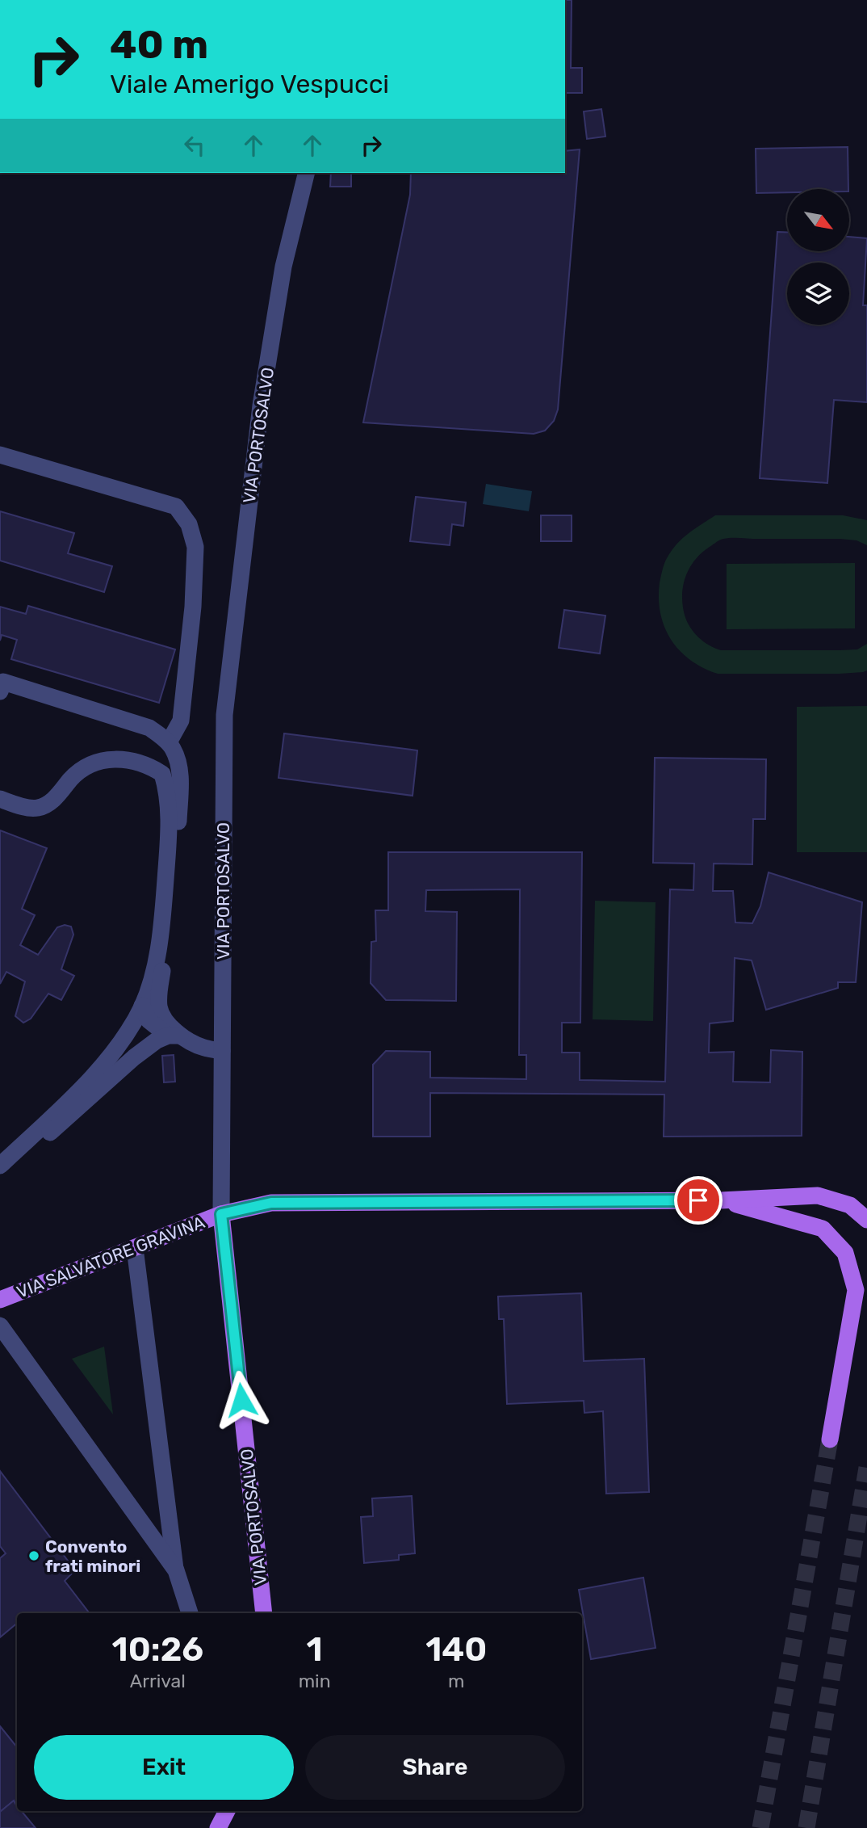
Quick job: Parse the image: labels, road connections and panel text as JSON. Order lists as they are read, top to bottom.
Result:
{
  "streets": {
    "main road": ["VIA PORTOSALVO", "VIA SALVATORE GRAVINA"]
  },
  "crossings": [
    ["VIA PORTOSALVO", "VIA SALVATORE GRAVINA"]
  ],
  "places": ["Convento frati minori"],
  "north": "bottom right",
  "page": {
    "turn": ["40 m", "Viale Amerigo Vespucci"],
    "eta": [
      "10:26",
      "Arrival",
      "1",
      "min",
      "140",
      "m"
    ],
    "buttons": ["Exit", "Share"]
  }
}
